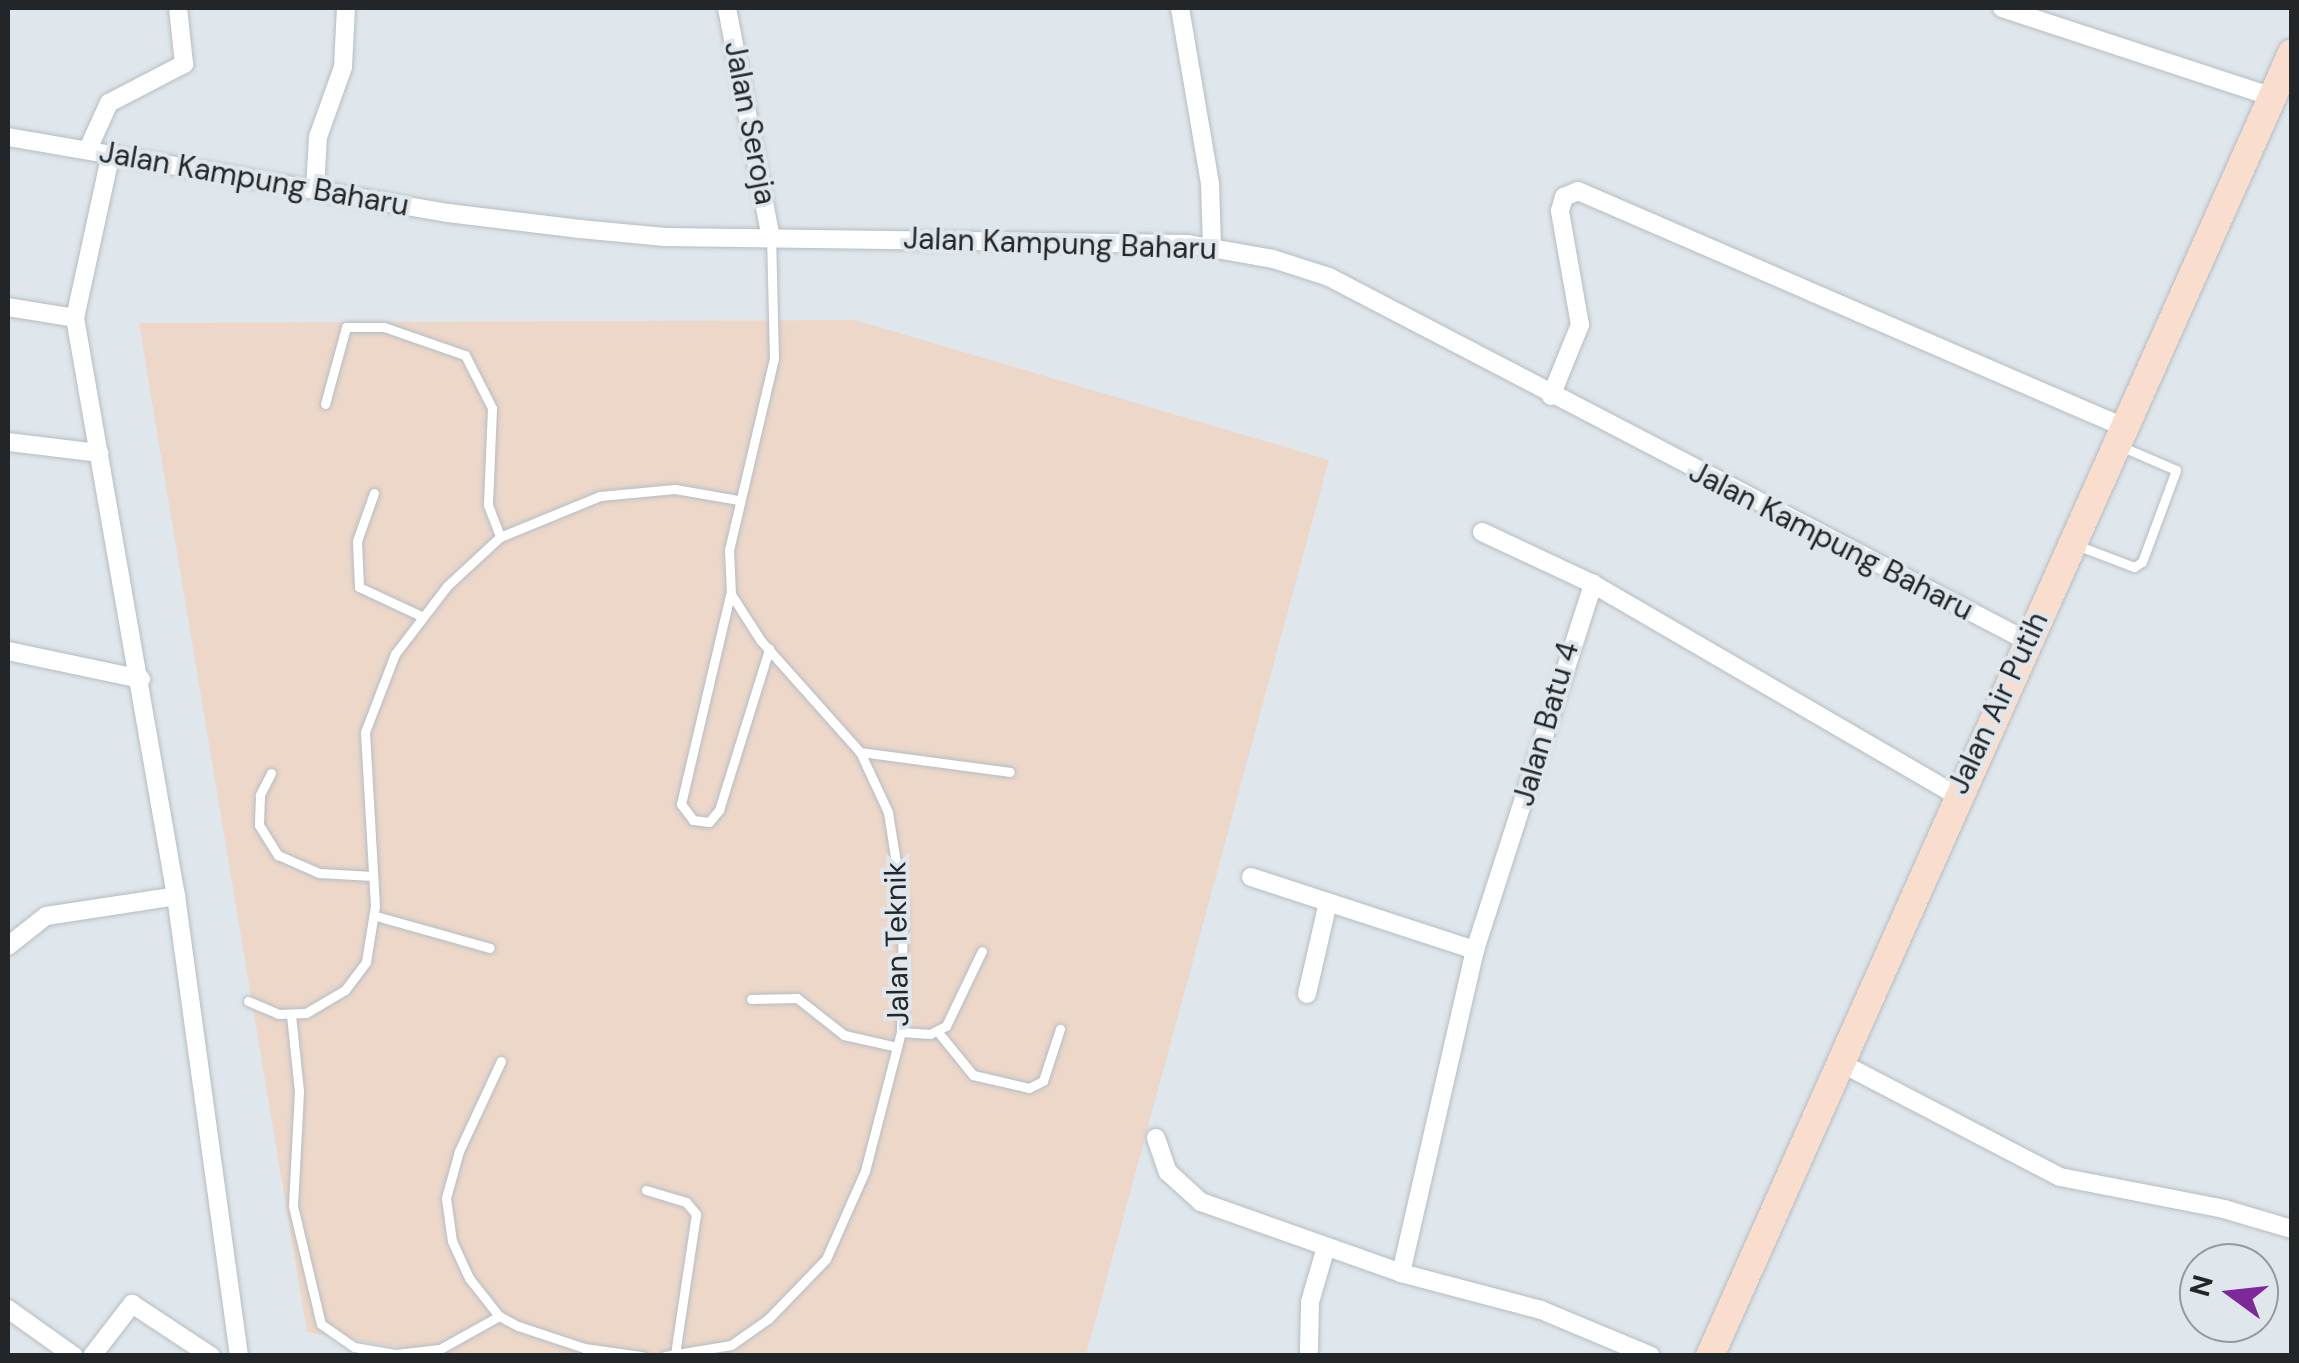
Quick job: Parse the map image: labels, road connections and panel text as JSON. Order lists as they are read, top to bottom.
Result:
{
  "streets": {
    "main road": ["Jalan Air Putih"],
    "street": ["Jalan Seroja", "Jalan Kampung Baharu", "Jalan Batu 4"],
    "lane": ["Jalan Teknik"]
  },
  "crossings": [
    ["Jalan Seroja", "Jalan Kampung Baharu"],
    ["Jalan Kampung Baharu", "Jalan Air Putih"]
  ],
  "north": "left"
}
